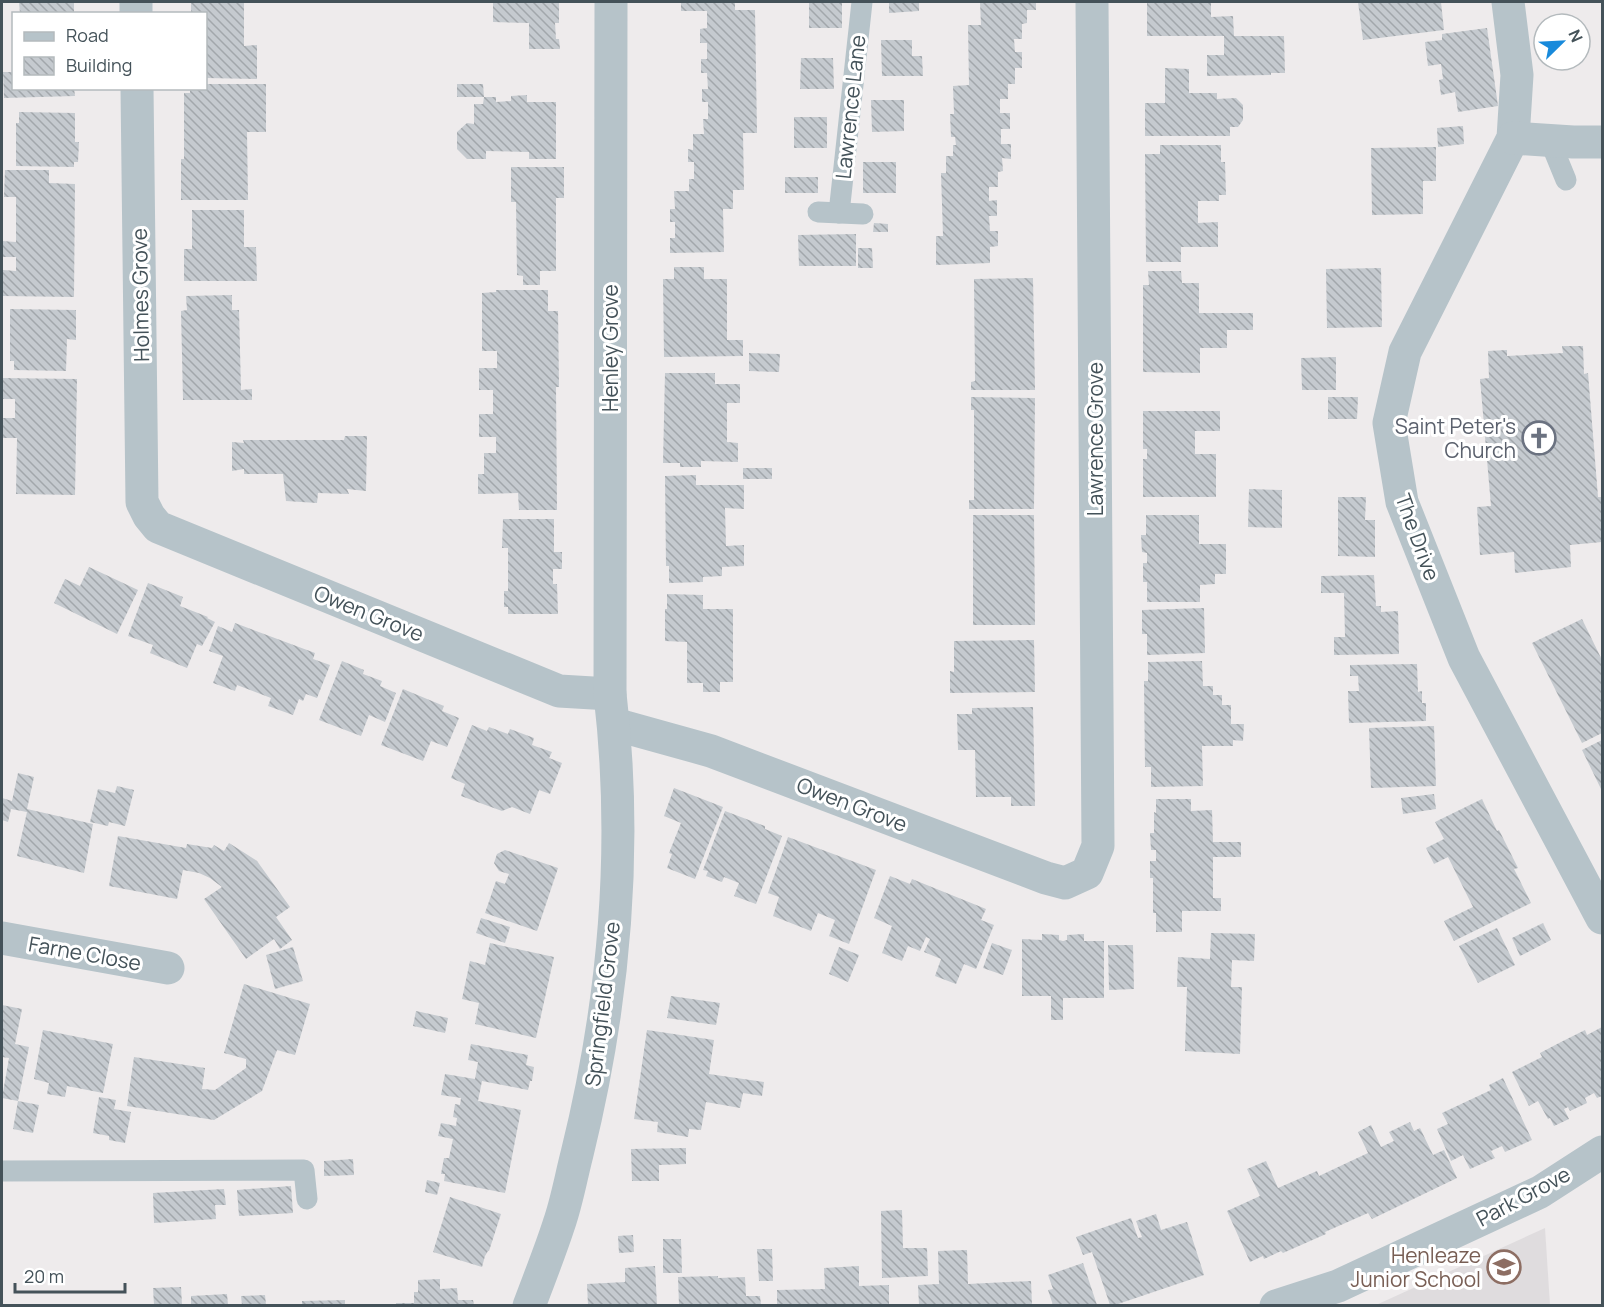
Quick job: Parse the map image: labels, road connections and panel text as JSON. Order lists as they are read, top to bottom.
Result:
{
  "streets": {
    "street": [
      "Holmes Grove",
      "Henley Grove",
      "Lawrence Grove",
      "The Drive",
      "Owen Grove",
      "Farne Close",
      "Springfield Grove",
      "Park Grove"
    ],
    "lane": ["Lawrence Lane"]
  },
  "crossings": [
    ["Holmes Grove", "Owen Grove"],
    ["Henley Grove", "Owen Grove"],
    ["Henley Grove", "Springfield Grove"],
    ["Lawrence Grove", "Owen Grove"],
    ["Owen Grove", "Springfield Grove"]
  ],
  "places": {
    "church": ["Saint Peter's Church"],
    "school or university": ["Henleaze Junior School"]
  },
  "legend": ["Road", "Building"],
  "scale_bar": "20 m",
  "north": "top right"
}
